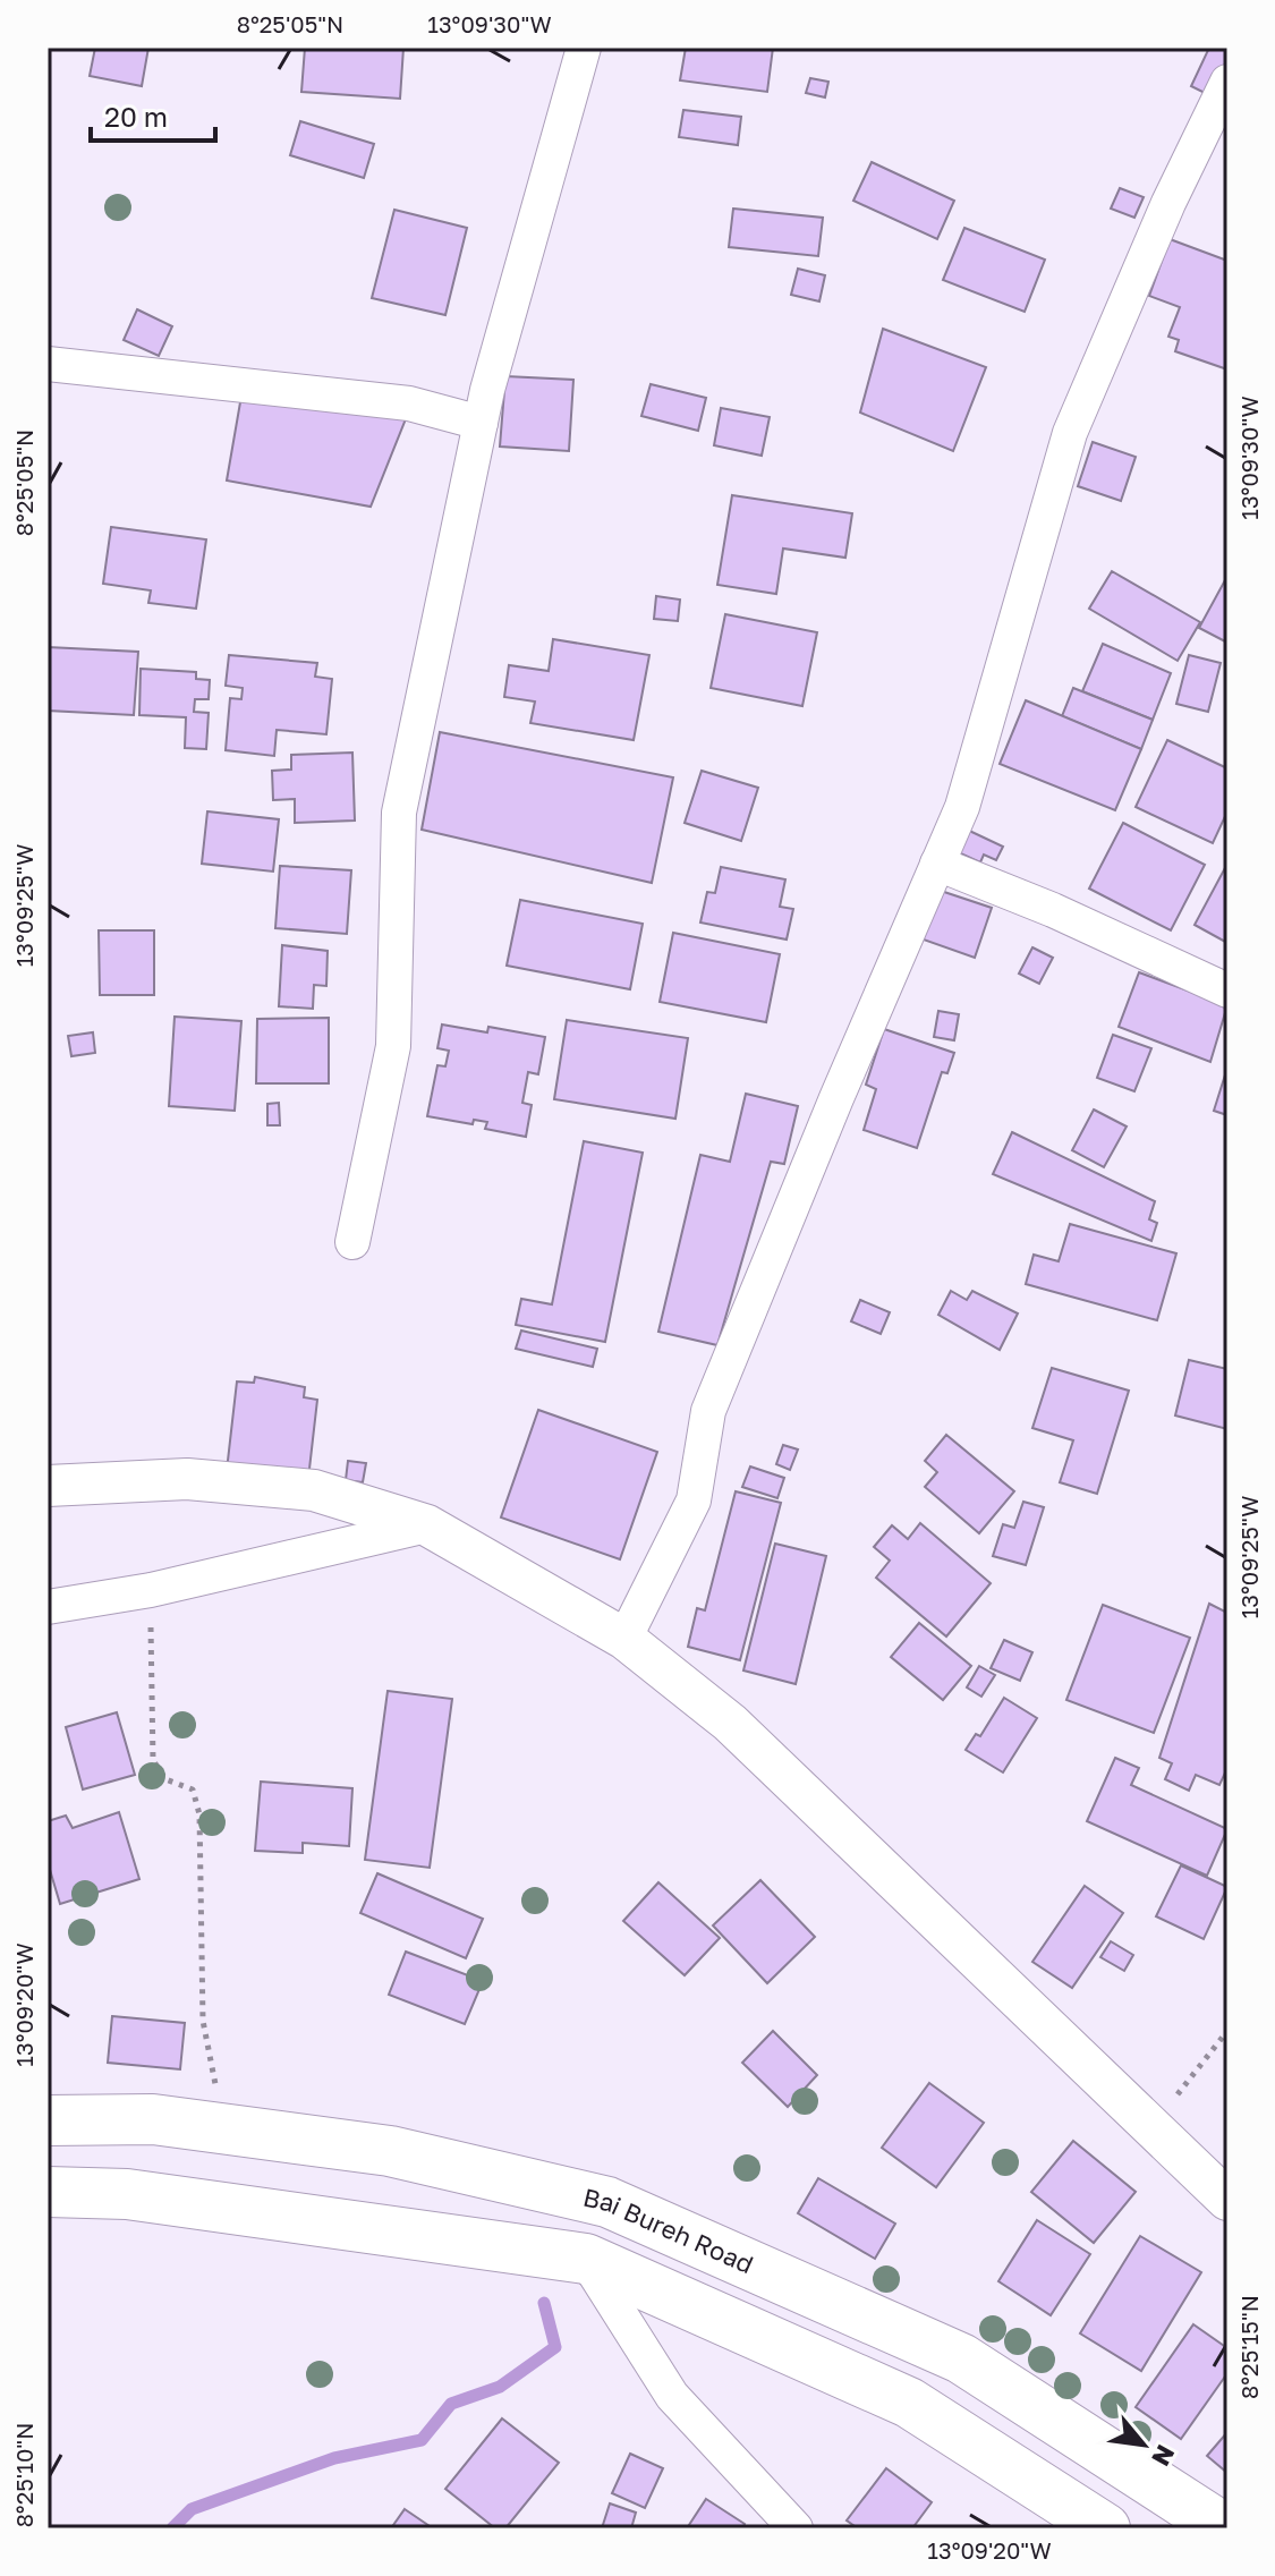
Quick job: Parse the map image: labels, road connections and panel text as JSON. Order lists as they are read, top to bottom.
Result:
{
  "streets": {
    "highway": ["Bai Bureh Road"]
  },
  "scale_bar": "20 m",
  "north": "bottom right",
  "coordinates": [
    "8°25'05\"N",
    "13°09'30\"W",
    "13°09'25\"W",
    "13°09'20\"W",
    "8°25'15\"N",
    "8°25'10\"N"
  ]
}
